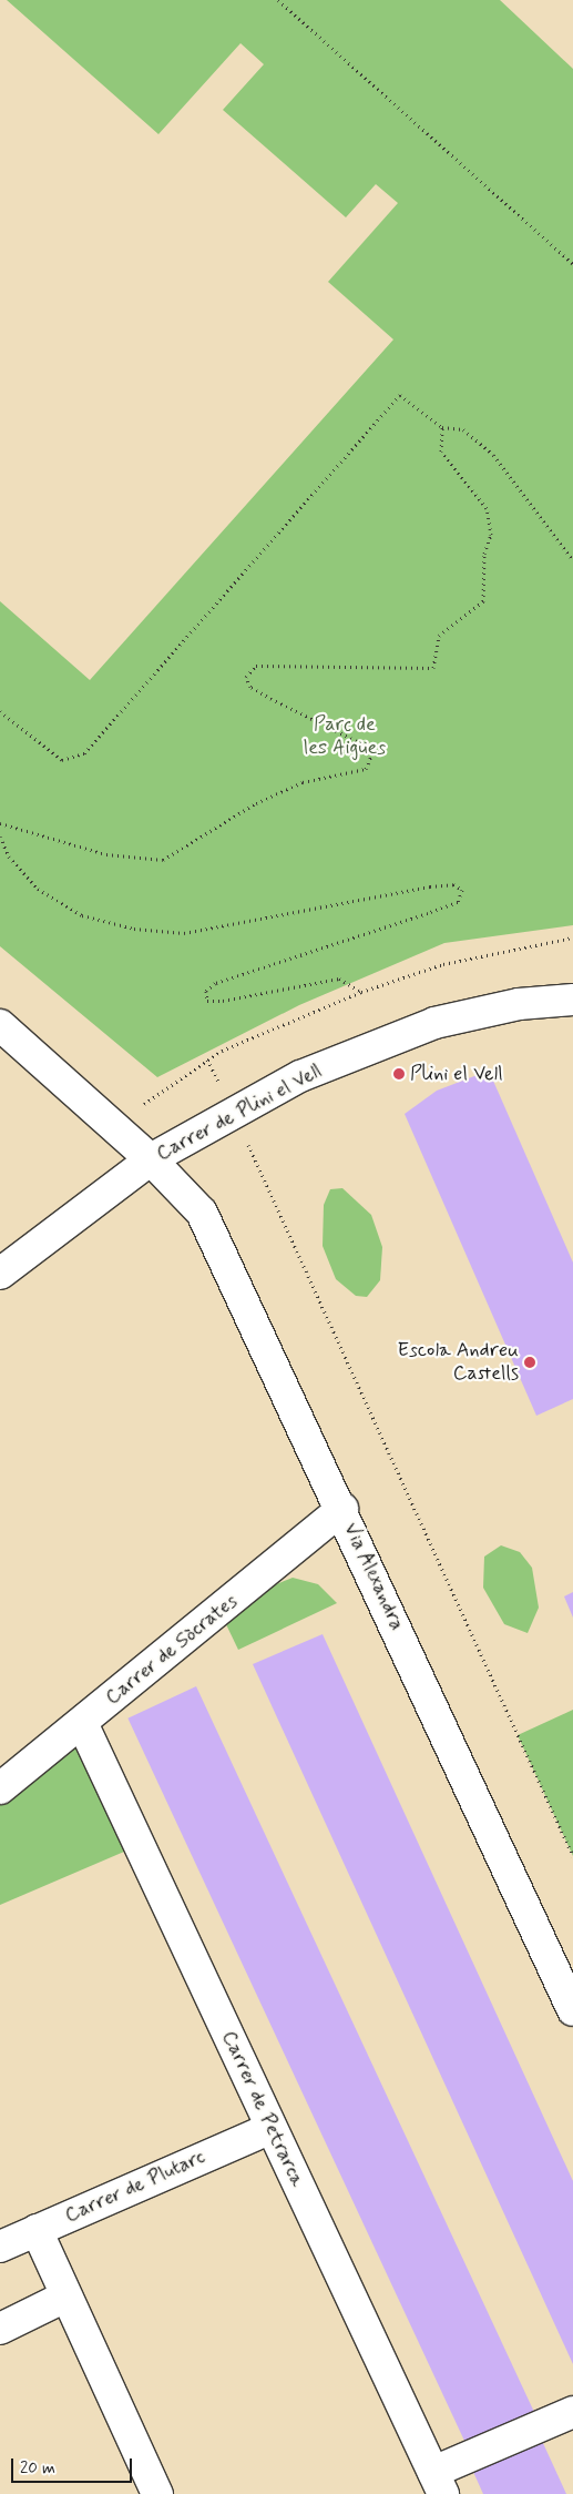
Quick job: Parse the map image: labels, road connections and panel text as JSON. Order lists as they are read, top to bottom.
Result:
{
  "streets": {
    "street": [
      "Carrer de Plini el Vell",
      "Via Alexandra",
      "Carrer de Sòcrates",
      "Carrer de Petrarca",
      "Carrer de Plutarc"
    ]
  },
  "crossings": [
    ["Carrer de Plini el Vell", "Via Alexandra"],
    ["Via Alexandra", "Carrer de Sòcrates"],
    ["Carrer de Sòcrates", "Carrer de Petrarca"],
    ["Carrer de Petrarca", "Carrer de Plutarc"]
  ],
  "parks": ["Parc de les Aigües"],
  "places": ["Plini el Vell", "Escola Andreu Castells"],
  "scale_bar": "20 m"
}
